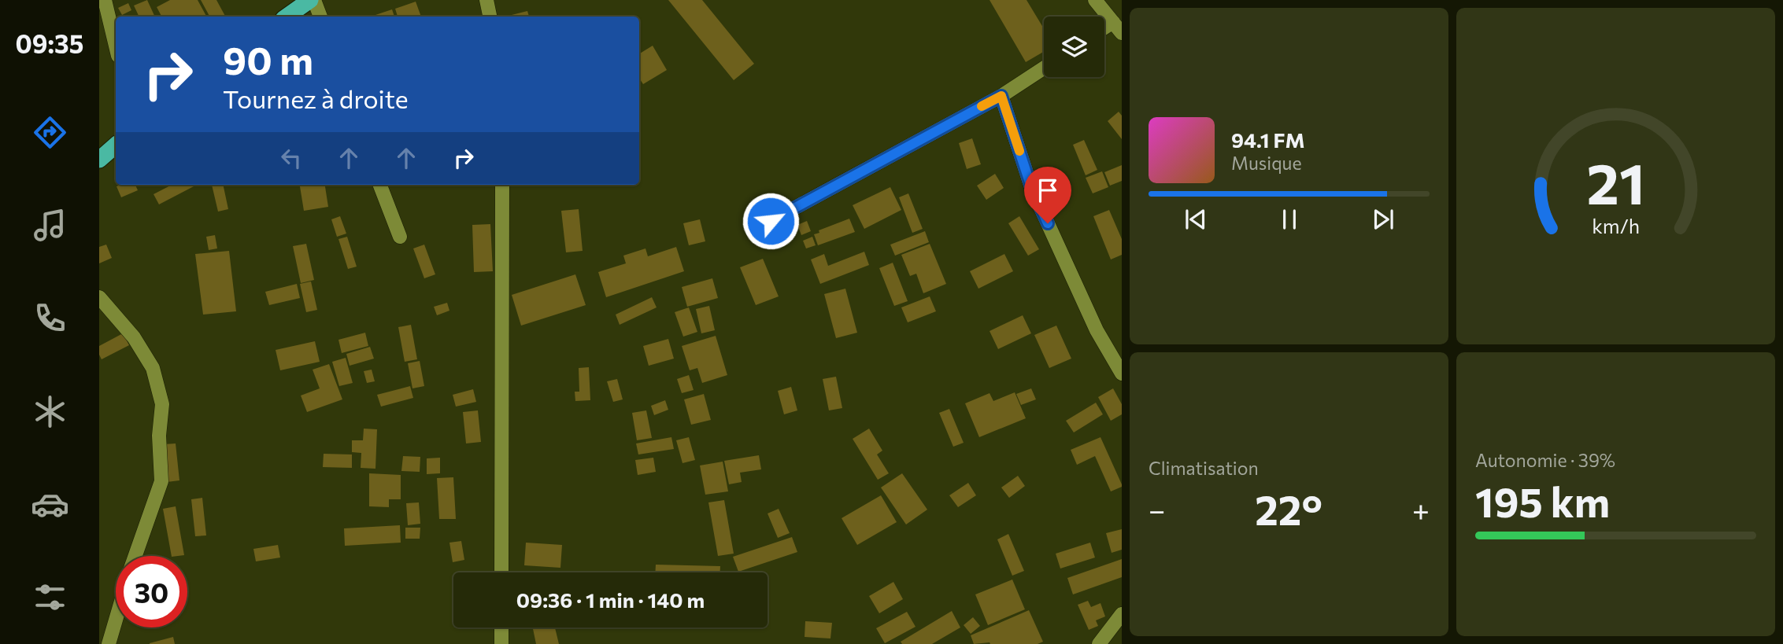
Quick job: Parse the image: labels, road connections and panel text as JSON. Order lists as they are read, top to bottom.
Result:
{
  "page": {
    "tabs": "09:35",
    "turn": ["90 m", "Tournez à droite"],
    "song": ["94.1 FM", "Musique"],
    "tile": [
      "Climatisation",
      ["Autonomie · 39%", "195 km"]
    ],
    "heat": ["−", "22°", "+"],
    "limit": "30",
    "trip": "09:36 · 1 min · 140 m",
    "gauge": ["21", "km/h"]
  }
}
